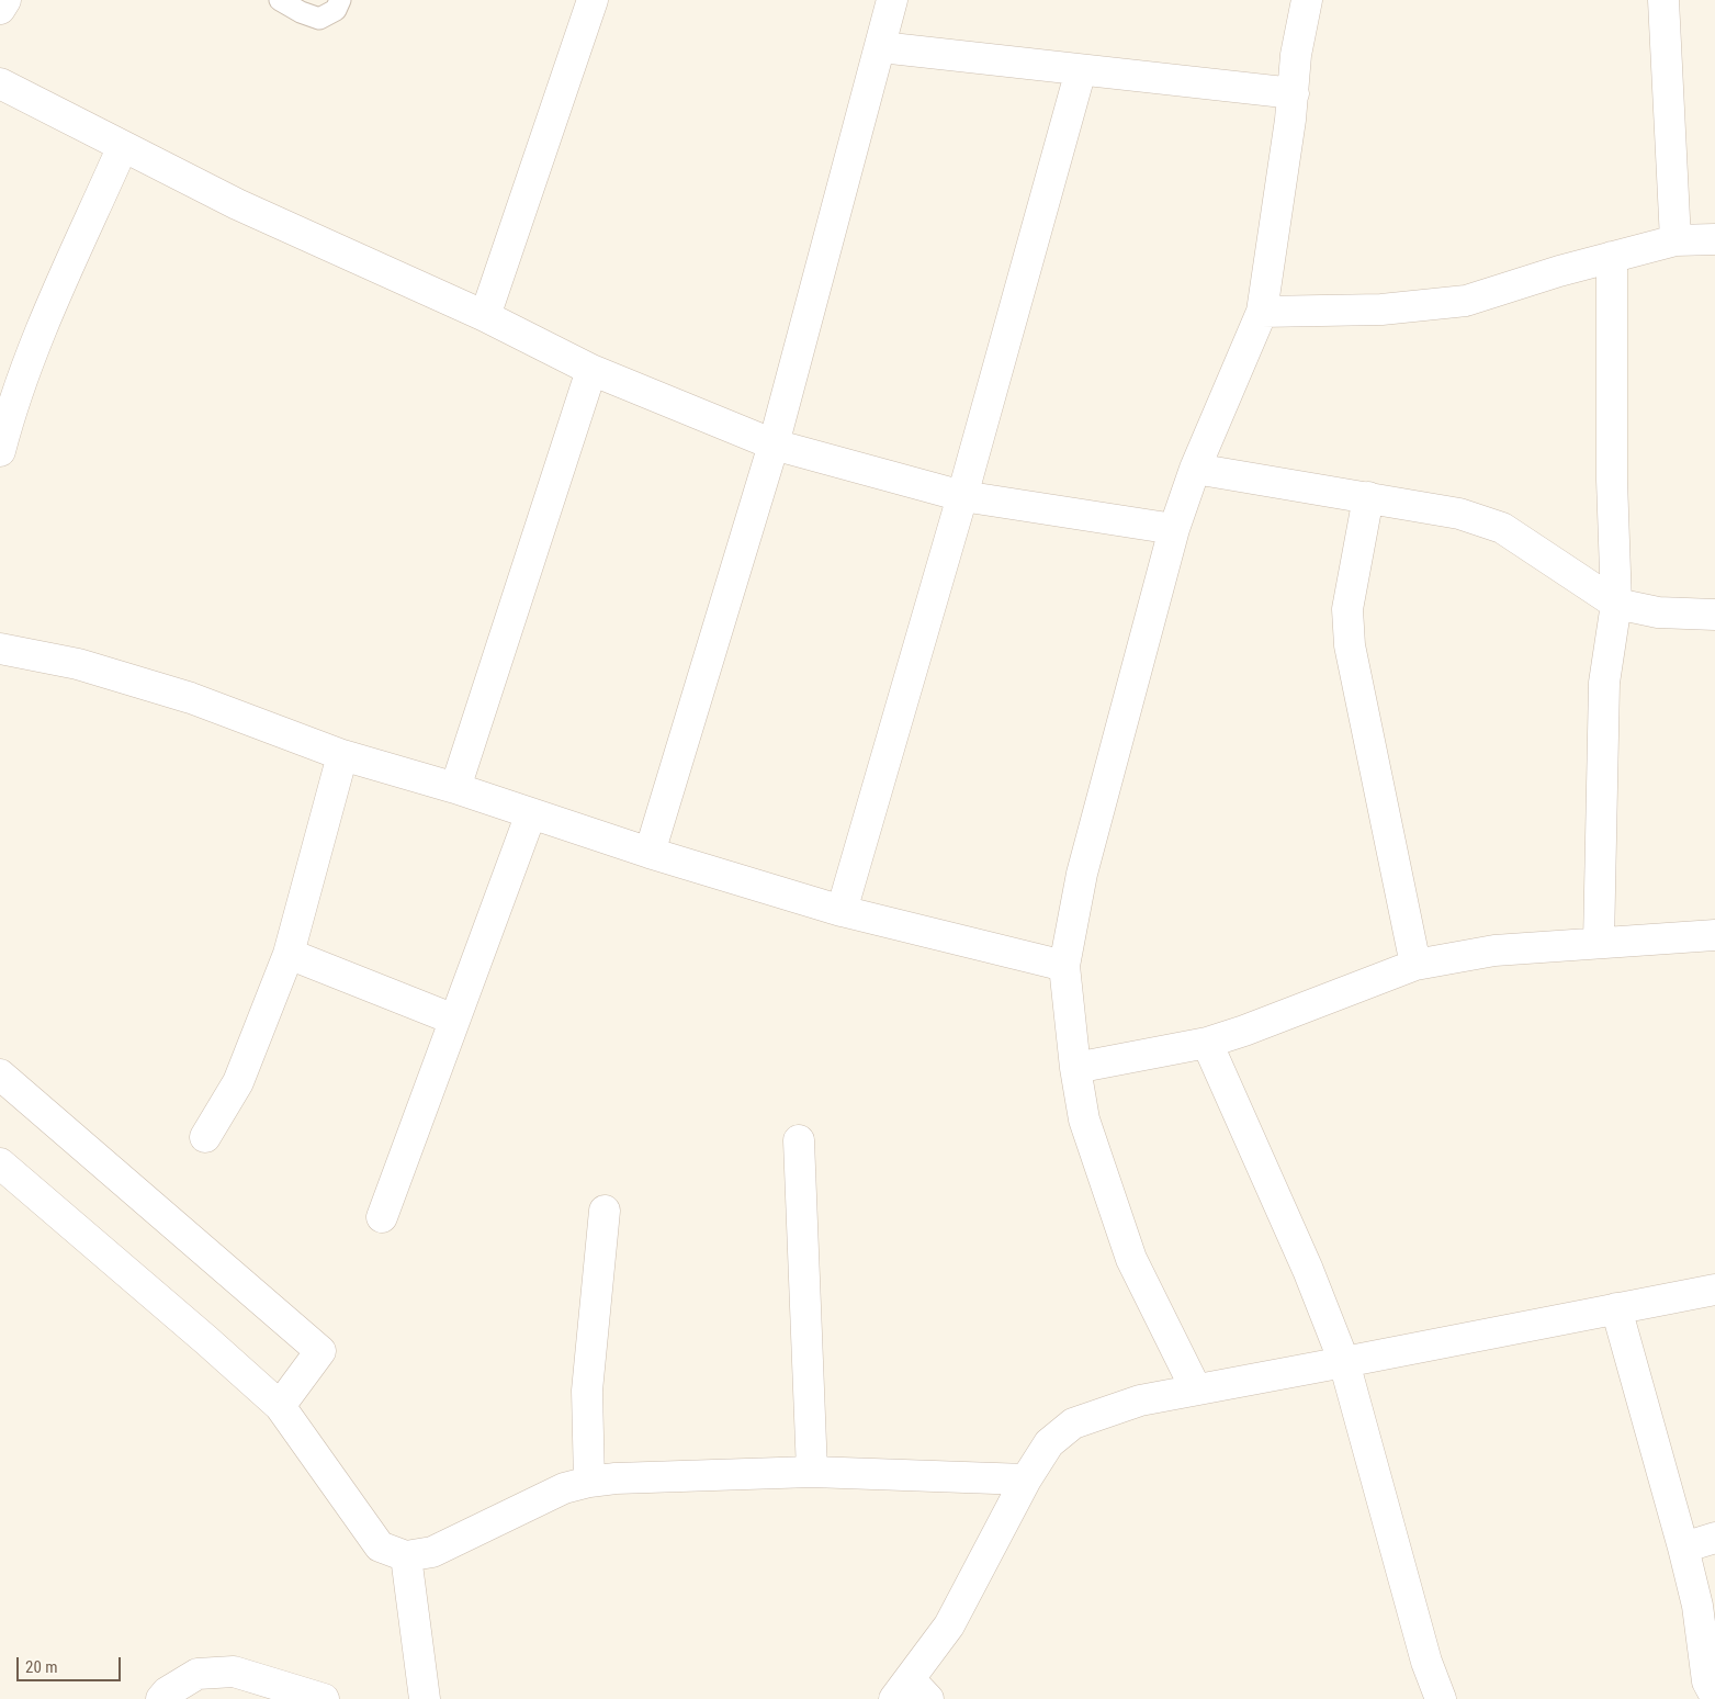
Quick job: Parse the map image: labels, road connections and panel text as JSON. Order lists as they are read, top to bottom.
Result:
{
  "scale_bar": "20 m"
}
